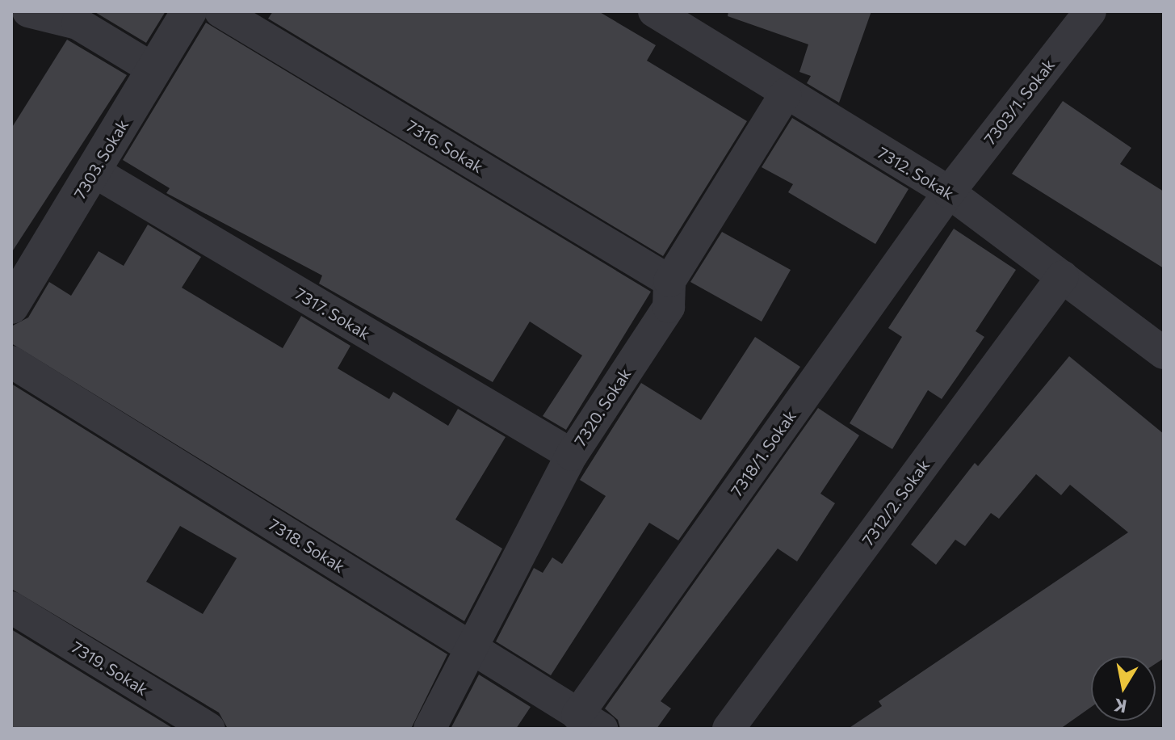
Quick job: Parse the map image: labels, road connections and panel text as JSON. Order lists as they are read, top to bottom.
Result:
{
  "streets": {
    "street": [
      "7303/1. Sokak",
      "7316. Sokak",
      "7303. Sokak",
      "7312. Sokak",
      "7317. Sokak",
      "7320. Sokak",
      "7318/1. Sokak",
      "7312/2. Sokak",
      "7318. Sokak",
      "7319. Sokak"
    ]
  },
  "crossings": [
    ["7303/1. Sokak", "7312. Sokak"],
    ["7303/1. Sokak", "7318/1. Sokak"],
    ["7316. Sokak", "7320. Sokak"],
    ["7303. Sokak", "7317. Sokak"],
    ["7312. Sokak", "7320. Sokak"],
    ["7312. Sokak", "7318/1. Sokak"],
    ["7312. Sokak", "7312/2. Sokak"],
    ["7317. Sokak", "7320. Sokak"],
    ["7320. Sokak", "7318. Sokak"],
    ["7318/1. Sokak", "7318. Sokak"]
  ],
  "north": "bottom"
}
